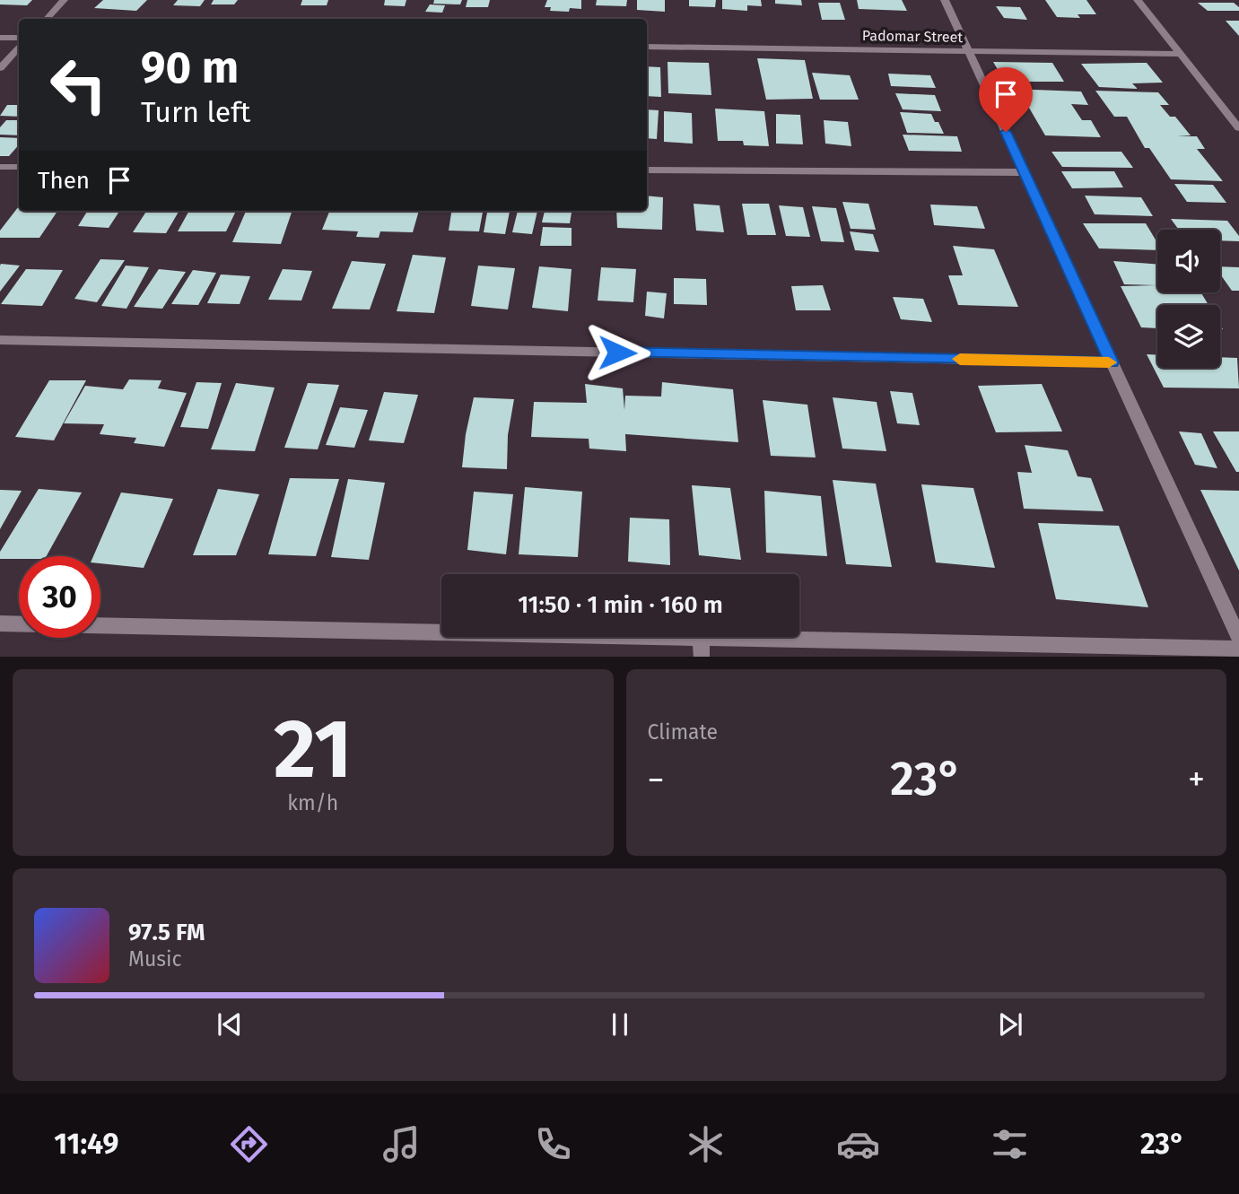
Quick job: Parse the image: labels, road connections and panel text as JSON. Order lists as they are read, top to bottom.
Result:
{
  "streets": {
    "street": ["Padomar Street"]
  },
  "page": {
    "turn": ["90 m", "Turn left"],
    "then": "Then",
    "limit": "30",
    "trip": "11:50 · 1 min · 160 m",
    "tile": [
      ["21", "km/h"],
      "Climate"
    ],
    "heat": ["−", "23°", "+"],
    "song": ["97.5 FM", "Music"],
    "tabs": ["11:49", "23°"]
  }
}
